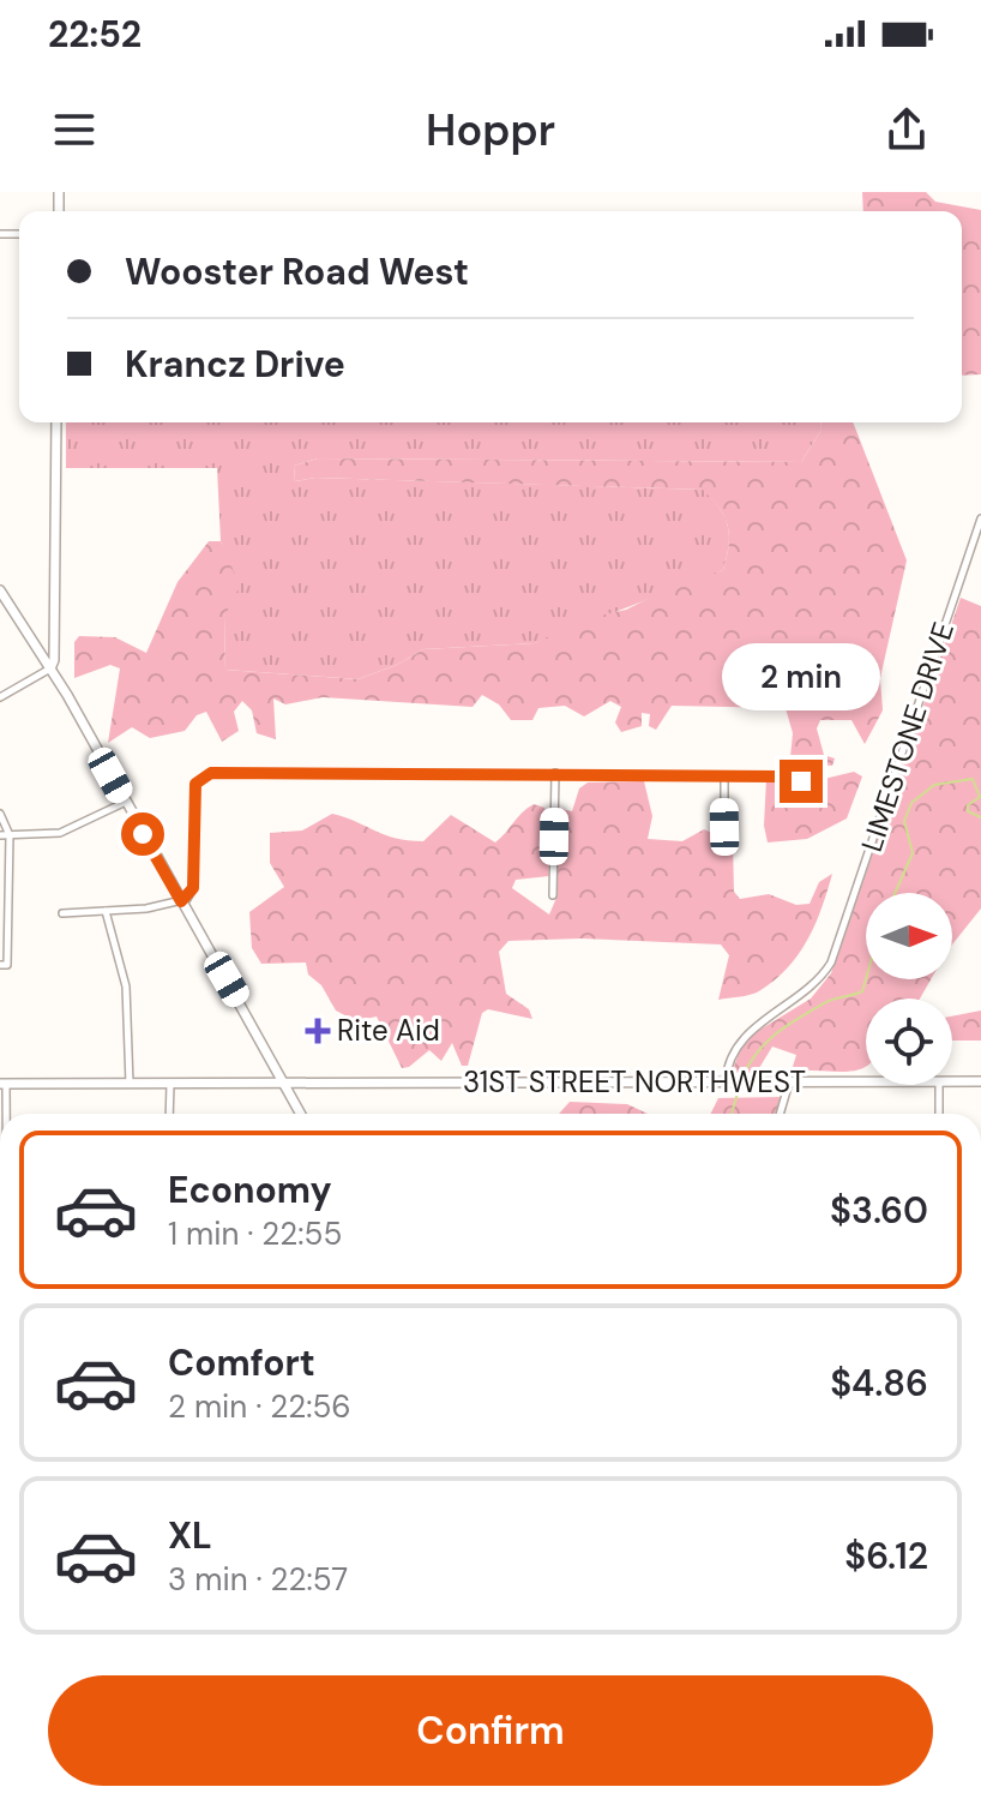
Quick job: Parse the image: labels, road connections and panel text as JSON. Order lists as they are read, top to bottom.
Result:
{
  "streets": {
    "main road": ["31ST STREET NORTHWEST"],
    "street": ["LIMESTONE DRIVE"]
  },
  "crossings": [
    ["LIMESTONE DRIVE", "31ST STREET NORTHWEST"]
  ],
  "places": {
    "health": ["Rite Aid"]
  },
  "north": "right",
  "page": {
    "status": "22:52",
    "header": "Hoppr",
    "banner": ["Wooster Road West", "Krancz Drive"],
    "bubble": "2 min",
    "list": [
      {
        "name": "Economy",
        "note": "1 min · 22:55",
        "value": "$3.60"
      },
      {
        "name": "Comfort",
        "note": "2 min · 22:56",
        "value": "$4.86"
      },
      {
        "name": "XL",
        "note": "3 min · 22:57",
        "value": "$6.12"
      }
    ],
    "buttons": "Confirm"
  }
}
